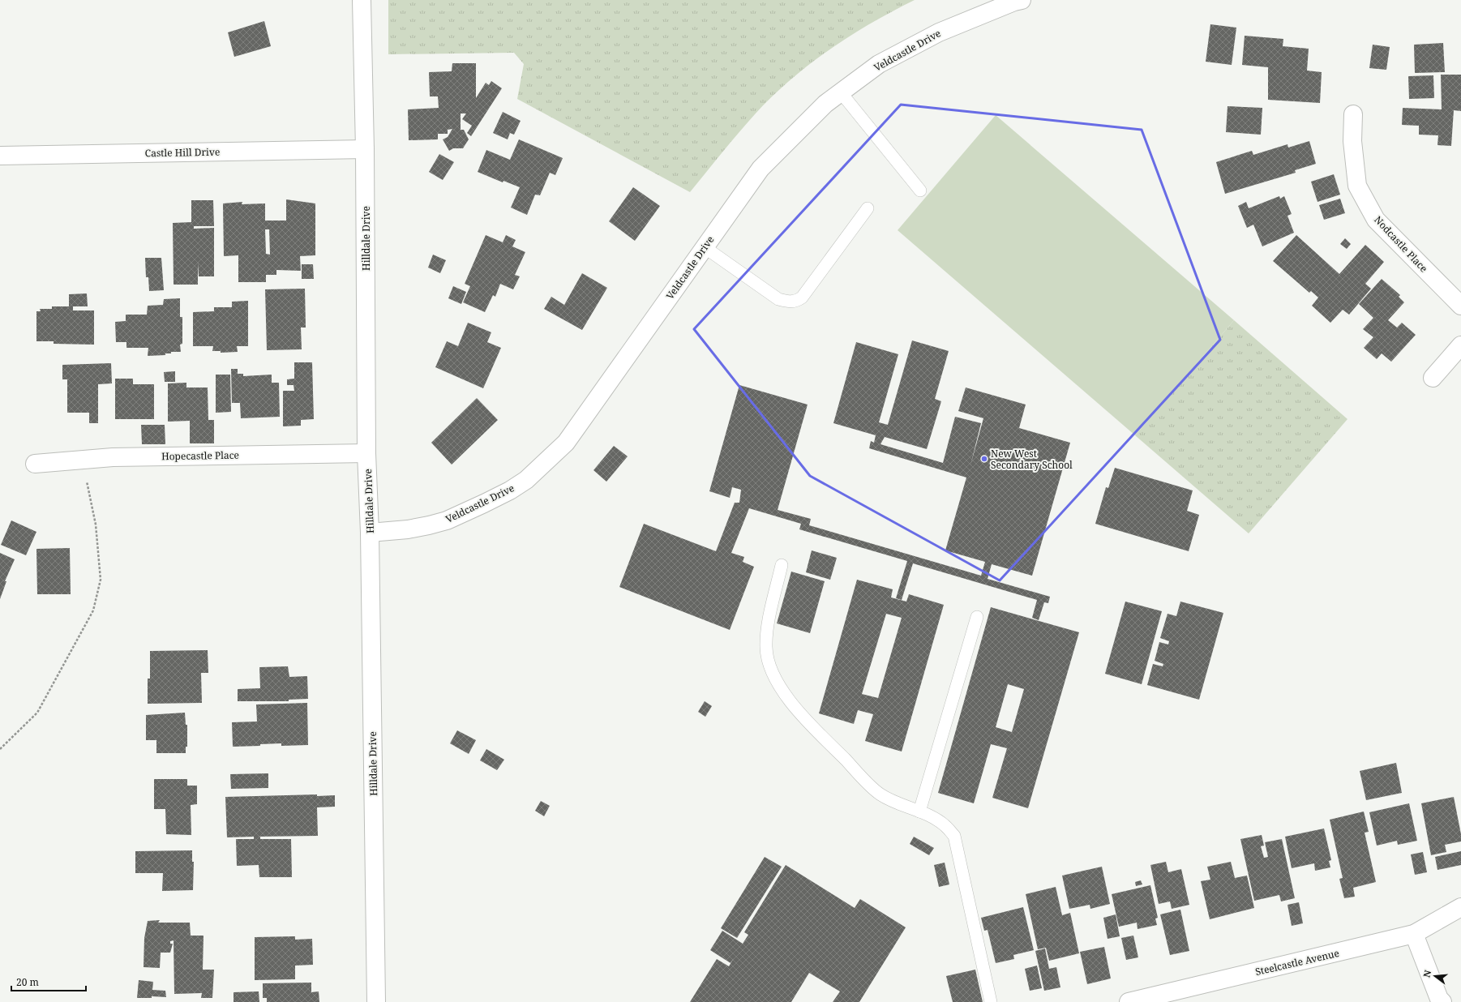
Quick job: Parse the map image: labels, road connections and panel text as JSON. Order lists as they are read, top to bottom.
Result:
{
  "streets": {
    "street": [
      "Veldcastle Drive",
      "Castle Hill Drive",
      "Hilldale Drive",
      "Nodcastle Place",
      "Hopecastle Place",
      "Steelcastle Avenue"
    ]
  },
  "crossings": [
    ["Veldcastle Drive", "Hilldale Drive"],
    ["Castle Hill Drive", "Hilldale Drive"],
    ["Hilldale Drive", "Hopecastle Place"]
  ],
  "places": ["New West Secondary School"],
  "scale_bar": "20 m",
  "north": "left"
}
